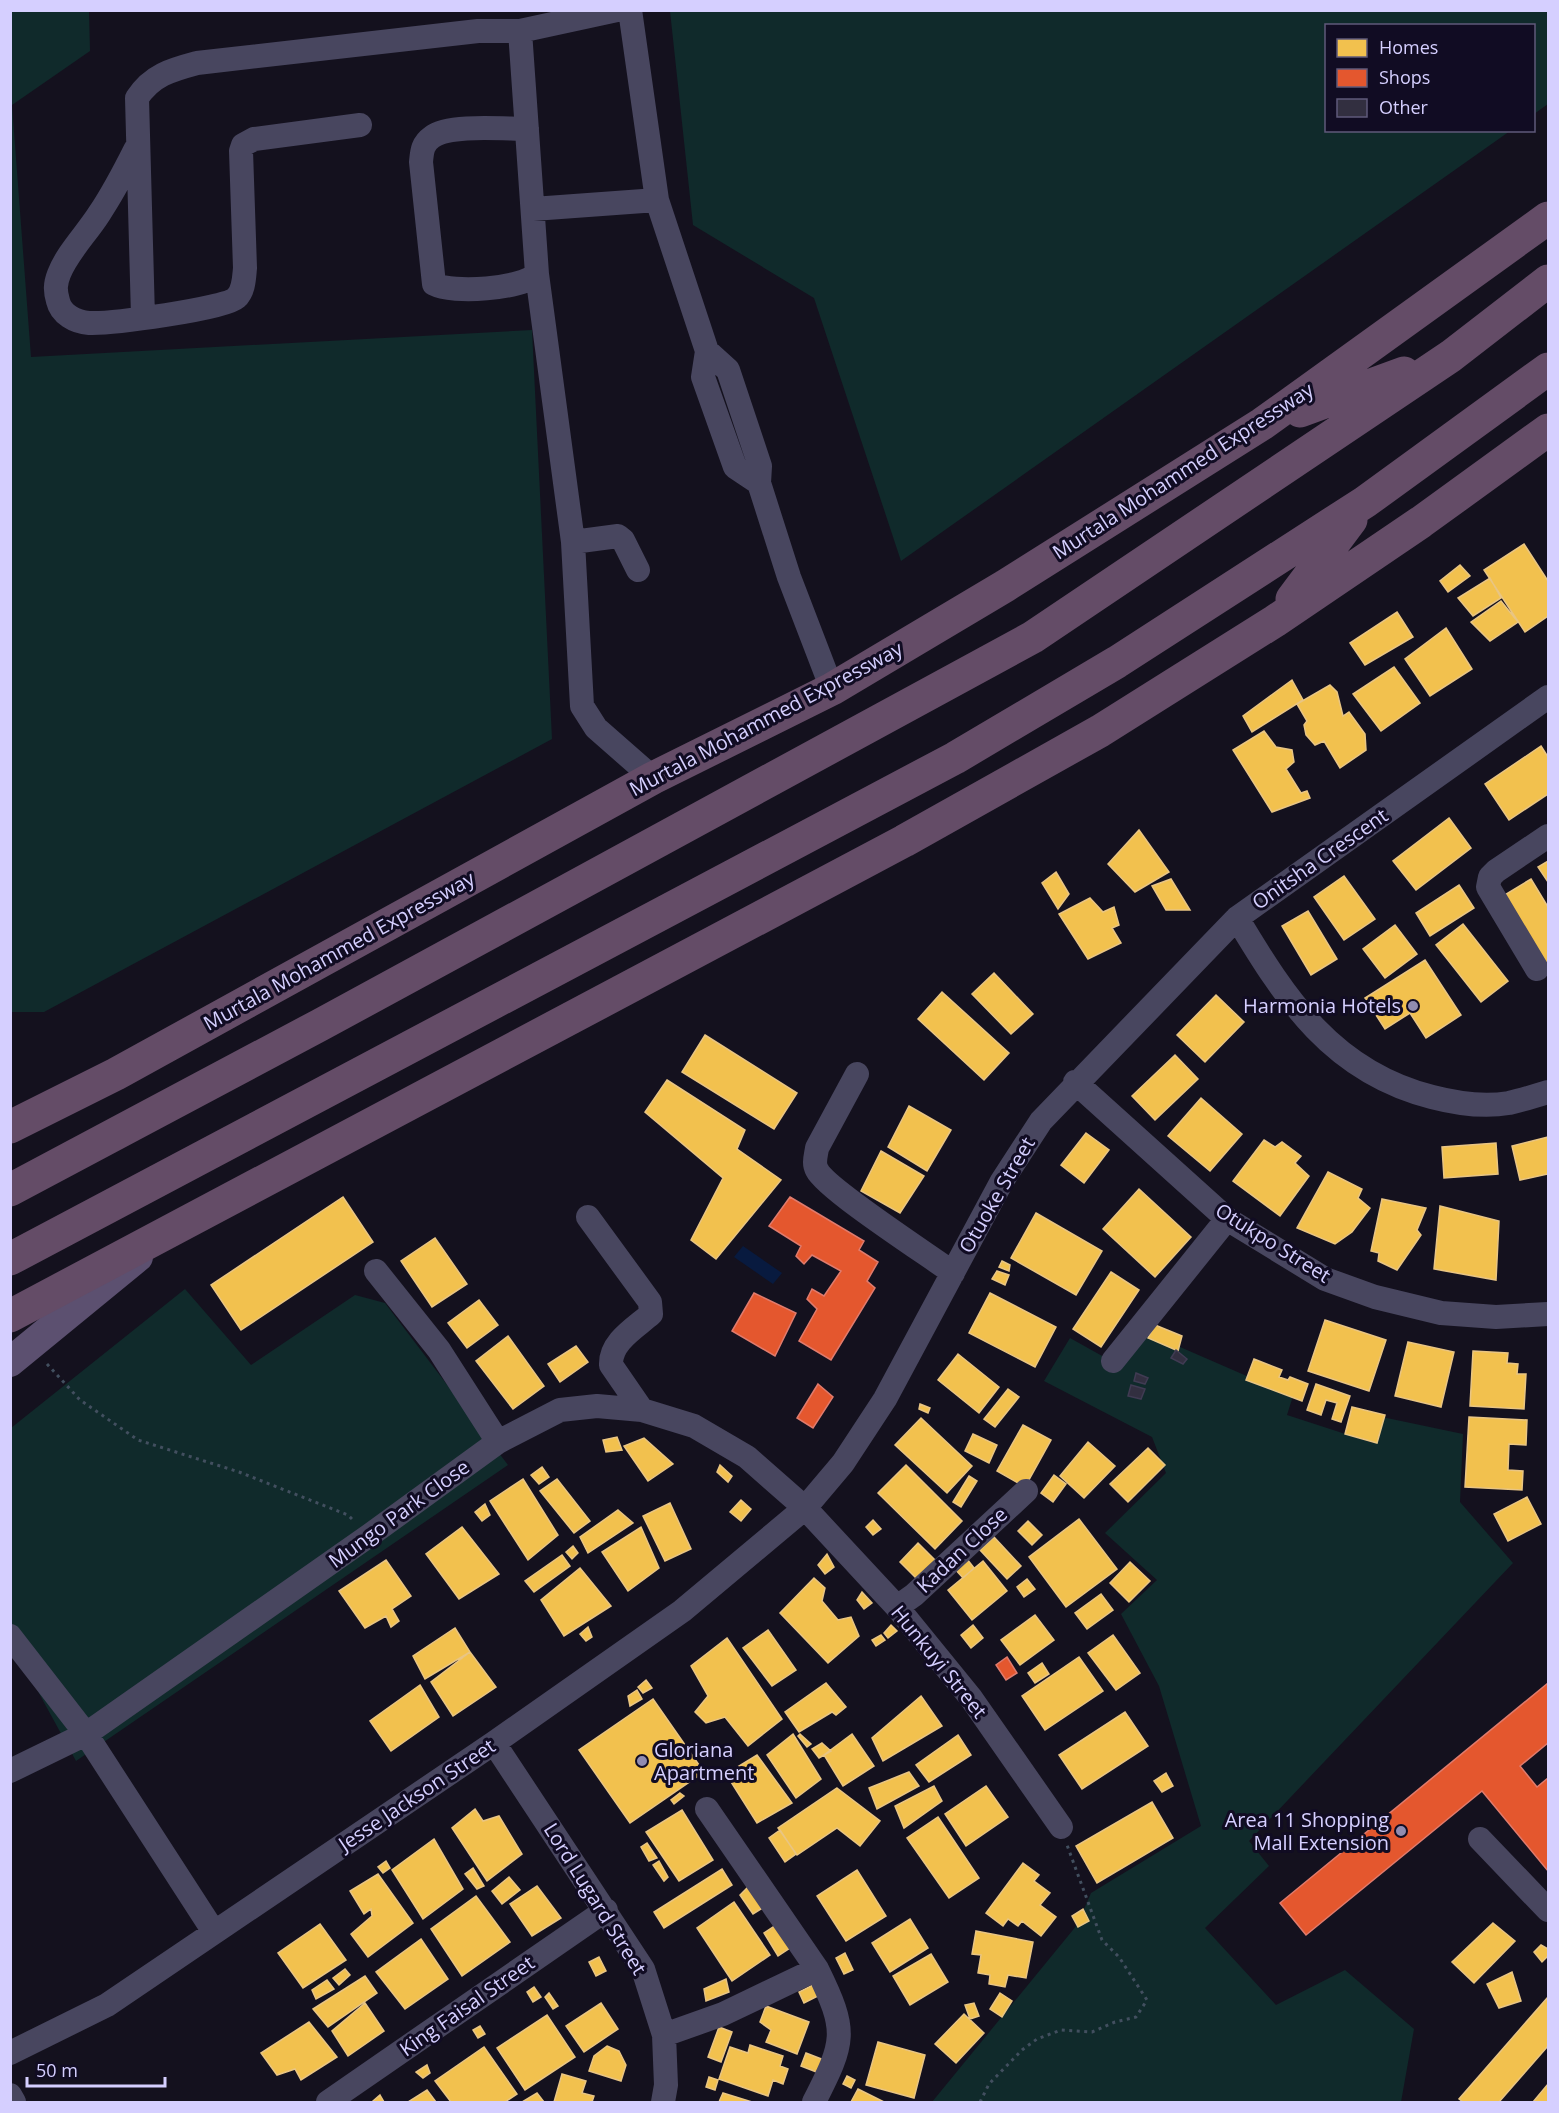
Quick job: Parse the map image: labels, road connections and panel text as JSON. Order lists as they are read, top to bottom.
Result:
{
  "streets": {
    "highway": ["Murtala Mohammed Expressway"],
    "street": [
      "Onitsha Crescent",
      "Otuoke Street",
      "Otukpo Street",
      "Mungo Park Close",
      "Kadan Close",
      "Hunkuyi Street",
      "Jesse Jackson Street",
      "Lord Lugard Street",
      "King Faisal Street"
    ]
  },
  "crossings": [
    ["Onitsha Crescent", "Otuoke Street"],
    ["Otuoke Street", "Otukpo Street"],
    ["Otuoke Street", "Mungo Park Close"],
    ["Otuoke Street", "Hunkuyi Street"],
    ["Otuoke Street", "Jesse Jackson Street"],
    ["Mungo Park Close", "Hunkuyi Street"],
    ["Mungo Park Close", "Jesse Jackson Street"],
    ["Kadan Close", "Hunkuyi Street"],
    ["Hunkuyi Street", "Jesse Jackson Street"],
    ["Jesse Jackson Street", "Lord Lugard Street"],
    ["Lord Lugard Street", "King Faisal Street"]
  ],
  "places": ["Harmonia Hotels", "Gloriana Apartment", "Area 11 Shopping Mall Extension"],
  "legend": ["Homes", "Shops", "Other"],
  "scale_bar": "50 m"
}
